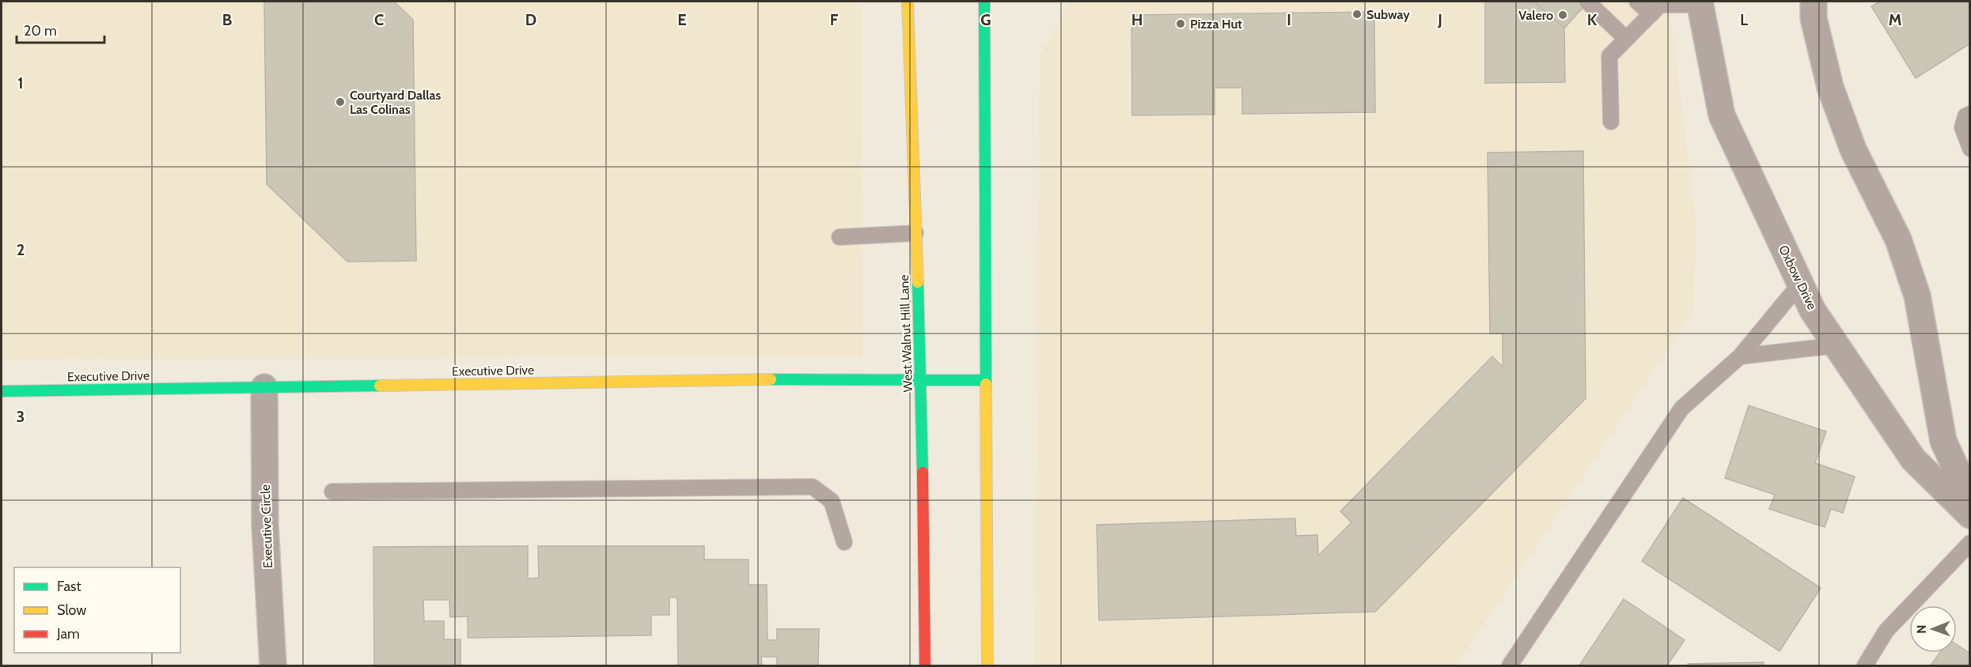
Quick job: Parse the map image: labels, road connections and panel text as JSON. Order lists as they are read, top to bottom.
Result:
{
  "streets": {
    "main road": ["West Walnut Hill Lane", "Executive Drive"],
    "street": ["Oxbow Drive", "Executive Circle"]
  },
  "crossings": [
    ["West Walnut Hill Lane", "Executive Drive"],
    ["Executive Drive", "Executive Circle"]
  ],
  "places": [
    "Subway",
    "Valero",
    "Pizza Hut",
    "Courtyard Dallas Las Colinas"
  ],
  "legend": ["Fast", "Slow", "Jam"],
  "scale_bar": "20 m",
  "north": "left",
  "grid": {
    "columns": [
      "B",
      "C",
      "D",
      "E",
      "F",
      "G",
      "H",
      "I",
      "J",
      "K",
      "L",
      "M"
    ],
    "rows": ["1", "2", "3"]
  }
}
